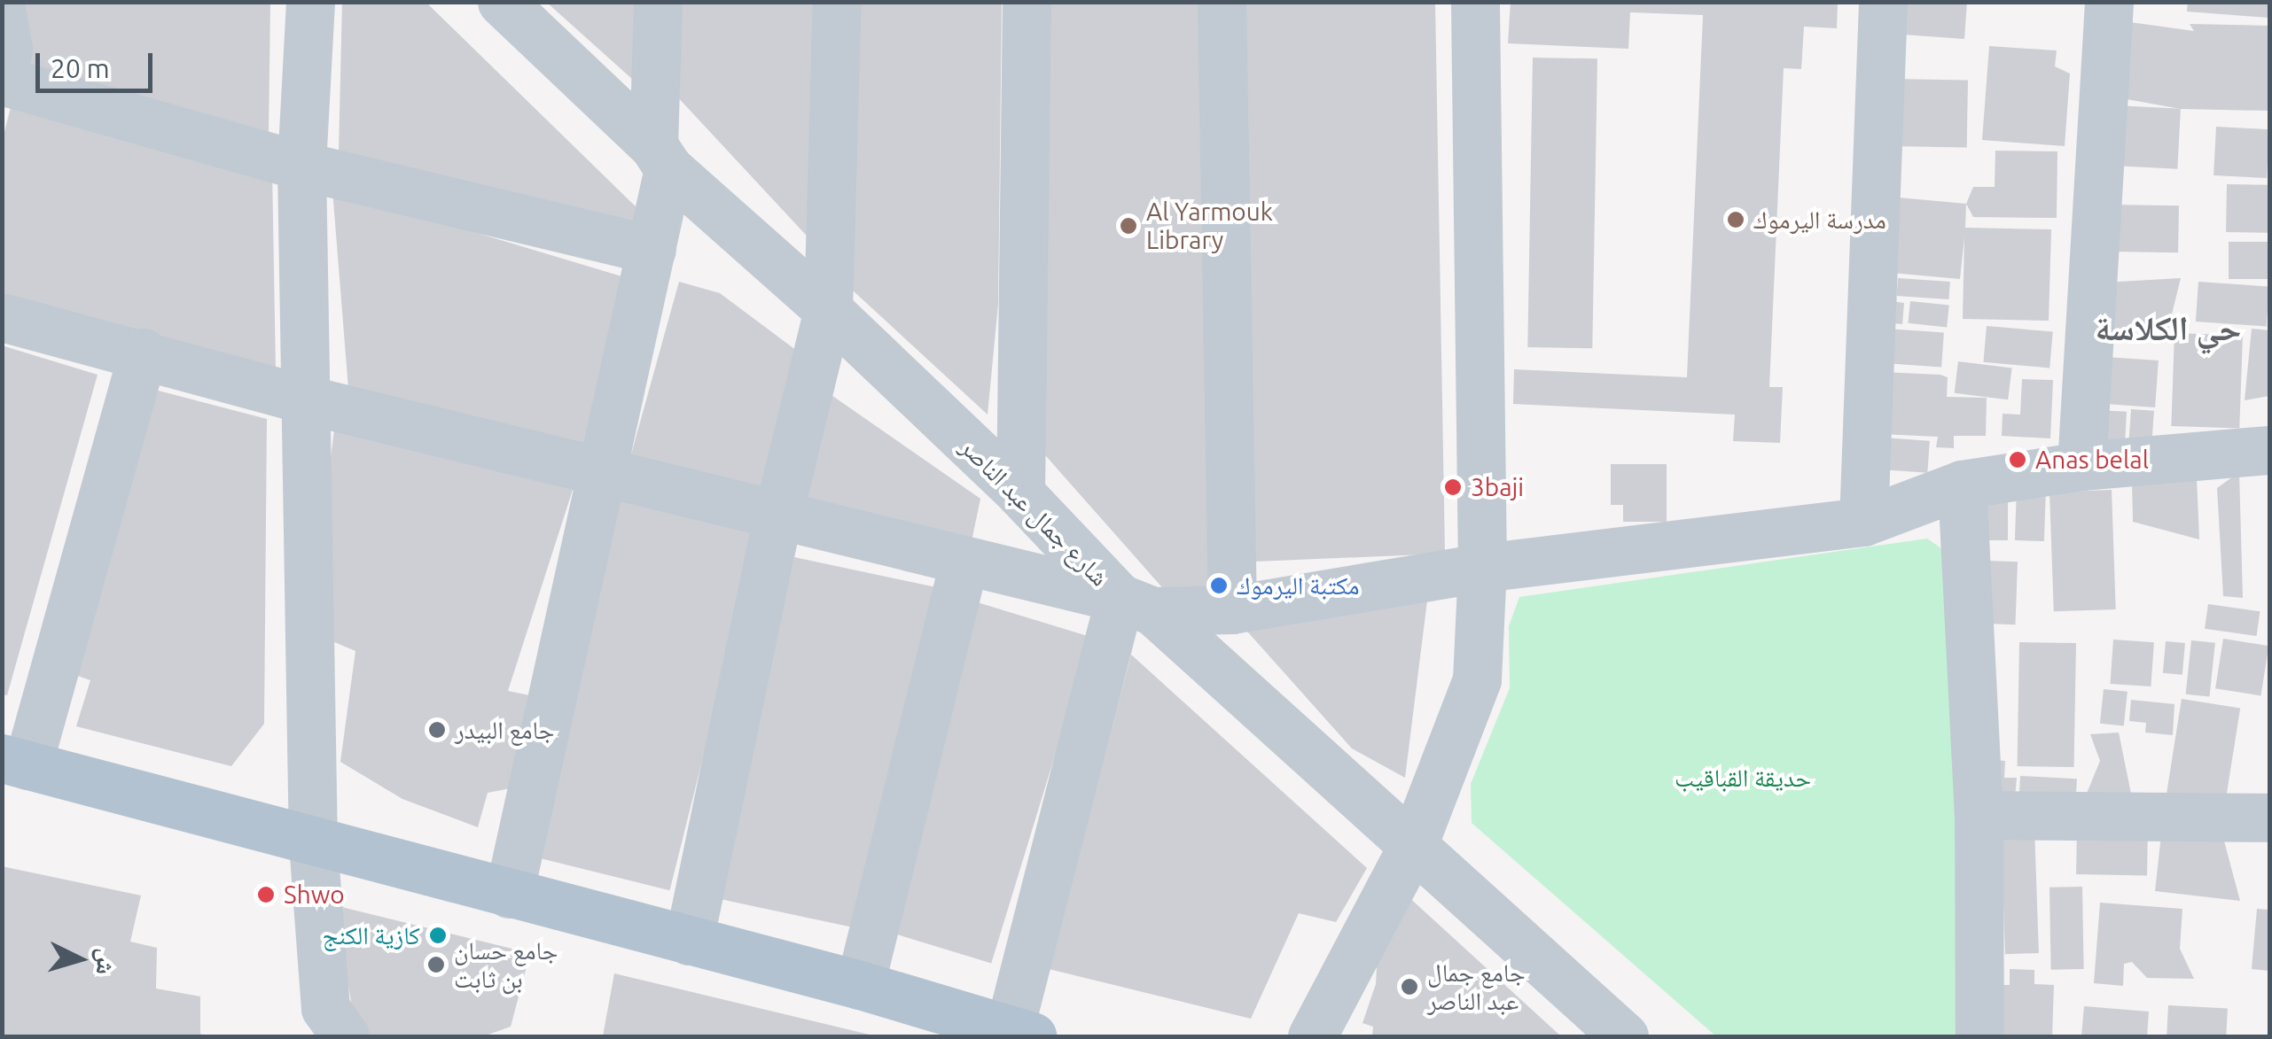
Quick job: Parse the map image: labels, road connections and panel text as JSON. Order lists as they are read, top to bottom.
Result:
{
  "streets": {
    "street": ["شارع جمال عبد الناصر"]
  },
  "districts": ["حي الكلاسة"],
  "parks": ["حديقة القباقيب"],
  "places": [
    "مدرسة اليرموك",
    "Al Yarmouk Library",
    "Anas belal",
    "3baji",
    "مكتبة اليرموك",
    "جامع البيدر",
    "Shwo",
    "كازية الكنج",
    "جامع حسان بن ثابت",
    "جامع جمال عبد الناصر"
  ],
  "scale_bar": "20 m",
  "north": "right"
}
